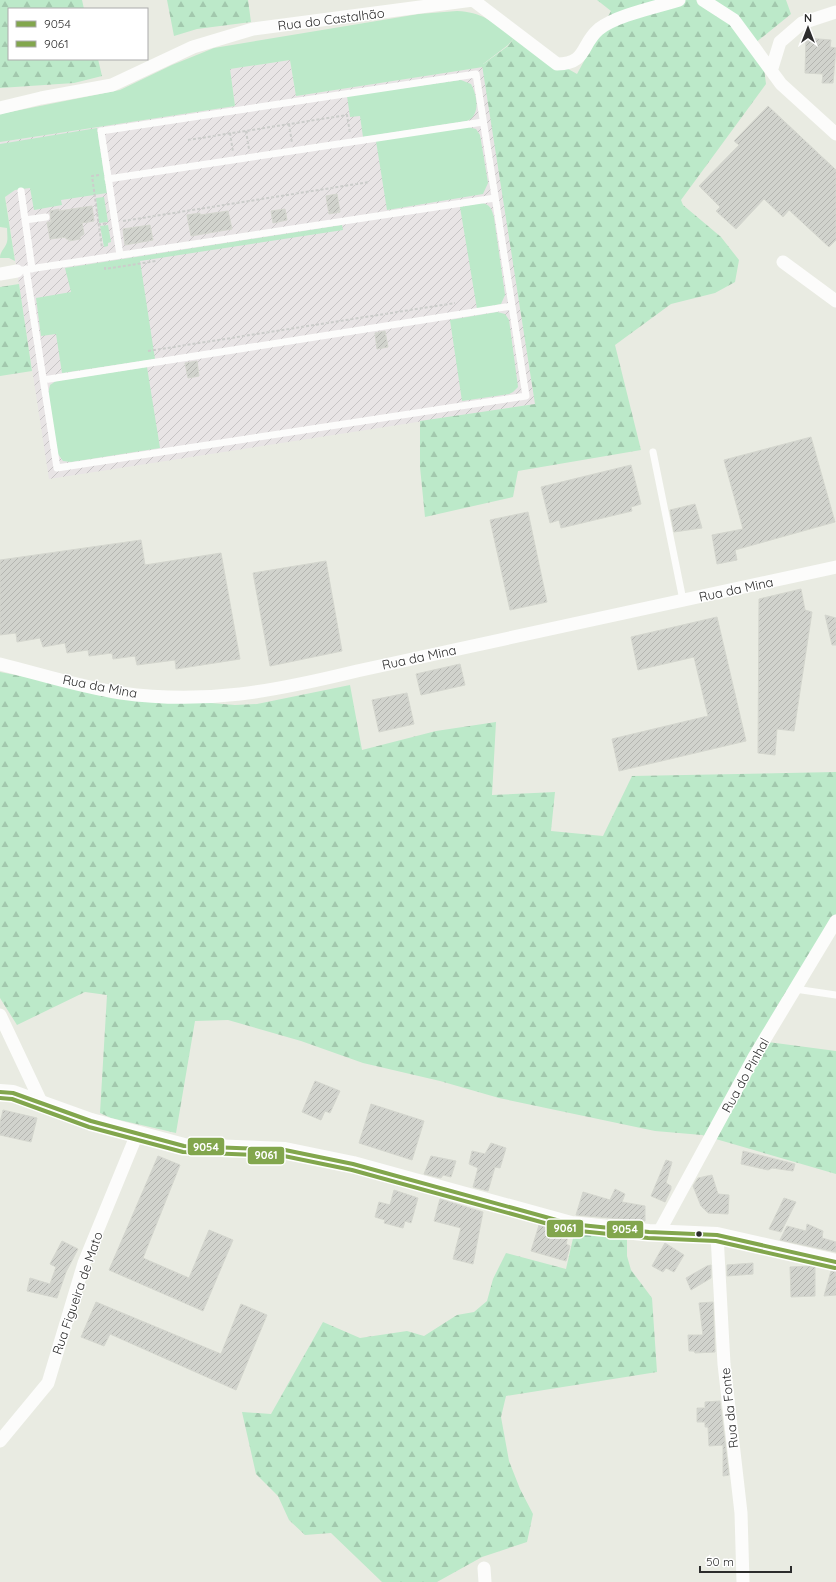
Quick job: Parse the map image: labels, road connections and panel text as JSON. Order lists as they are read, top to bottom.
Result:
{
  "streets": {
    "street": [
      "Rua do Castalhão",
      "Rua da Mina",
      "Rua do Pinhal",
      "Rua Figueira de Mato",
      "Rua da Fonte"
    ]
  },
  "lines": ["transit line 9054", "transit line 9061"],
  "legend": ["9054", "9061"],
  "scale_bar": "50 m",
  "north": "top"
}
